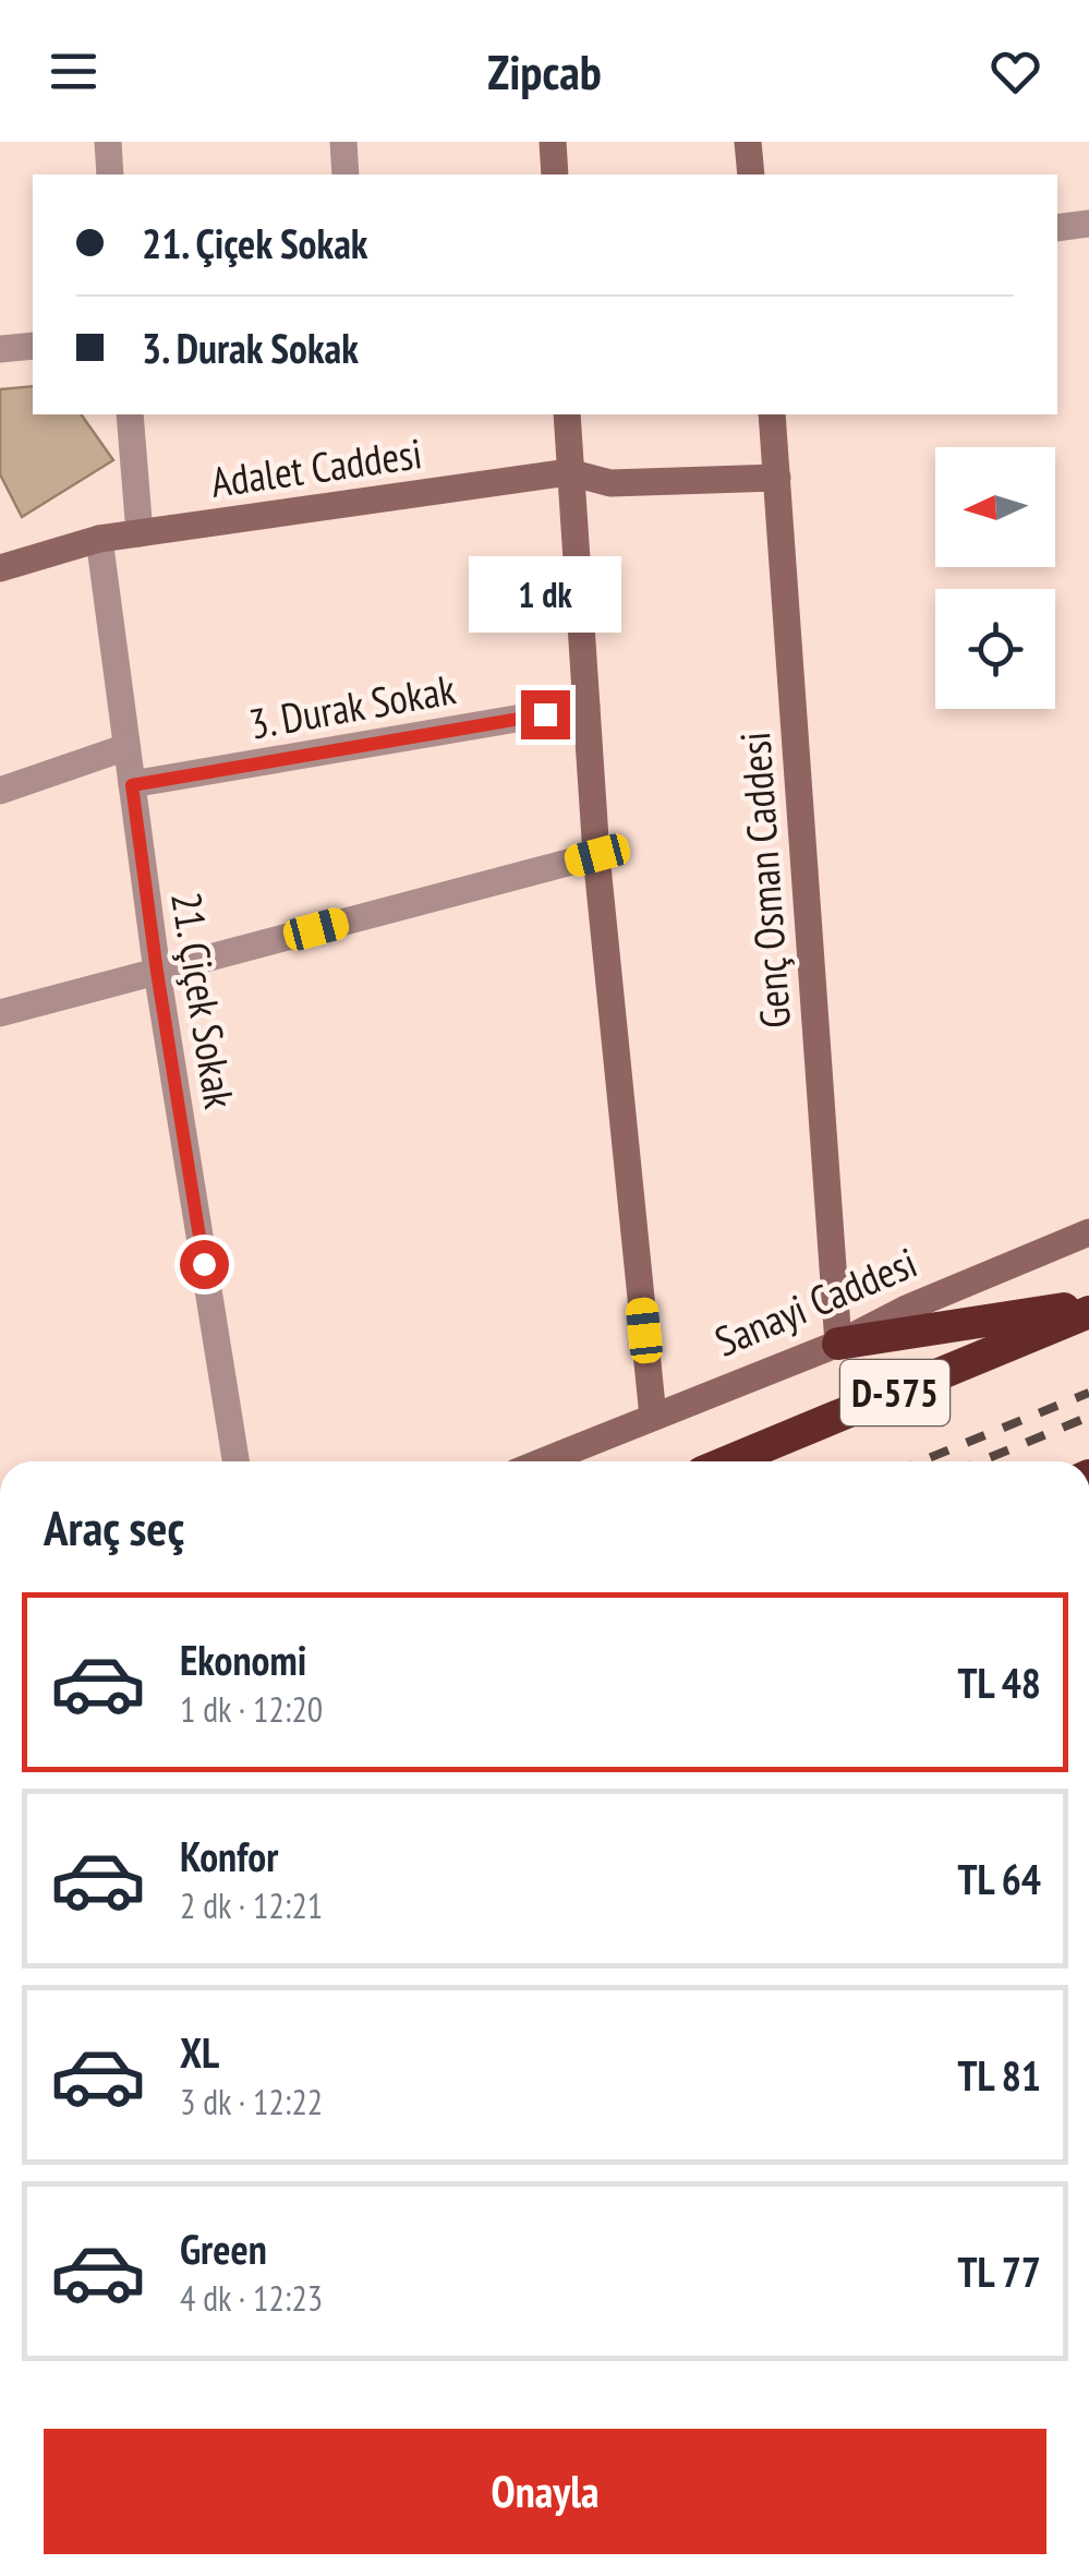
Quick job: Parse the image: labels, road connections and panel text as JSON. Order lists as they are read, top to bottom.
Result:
{
  "streets": {
    "highway": ["D-575"],
    "street": [
      "Adalet Caddesi",
      "3. Durak Sokak",
      "Genç Osman Caddesi",
      "21. Çiçek Sokak",
      "Sanayi Caddesi"
    ]
  },
  "crossings": [
    ["Adalet Caddesi", "Genç Osman Caddesi"],
    ["Adalet Caddesi", "21. Çiçek Sokak"],
    ["3. Durak Sokak", "21. Çiçek Sokak"],
    ["Genç Osman Caddesi", "Sanayi Caddesi"]
  ],
  "north": "left",
  "page": {
    "header": "Zipcab",
    "banner": ["21. Çiçek Sokak", "3. Durak Sokak"],
    "bubble": "1 dk",
    "heading": "Araç seç",
    "list": [
      {
        "name": "Ekonomi",
        "note": "1 dk · 12:20",
        "value": "TL 48"
      },
      {
        "name": "Konfor",
        "note": "2 dk · 12:21",
        "value": "TL 64"
      },
      {
        "name": "XL",
        "note": "3 dk · 12:22",
        "value": "TL 81"
      },
      {
        "name": "Green",
        "note": "4 dk · 12:23",
        "value": "TL 77"
      }
    ],
    "buttons": "Onayla"
  }
}
